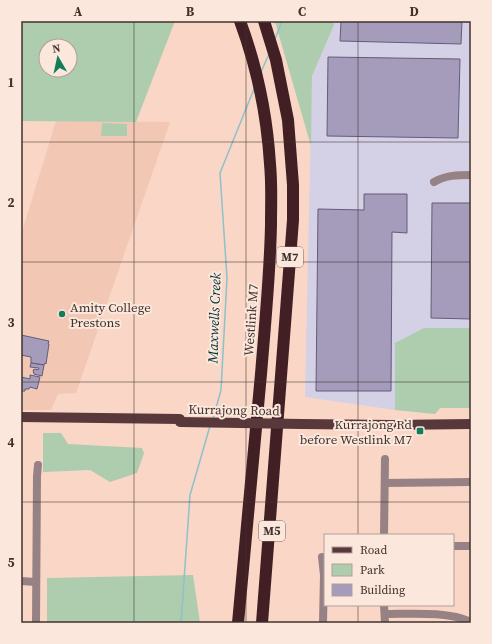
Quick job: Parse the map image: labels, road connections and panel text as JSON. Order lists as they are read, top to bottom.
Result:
{
  "streets": {
    "highway": ["M7", "Westlink M7", "M5"],
    "main road": ["Kurrajong Road"]
  },
  "crossings": [
    ["M7", "Westlink M7"],
    ["M7", "M5"]
  ],
  "water": ["Maxwells Creek"],
  "places": {
    "other": ["Amity College Prestons"],
    "transit": ["Kurrajong Rd before Westlink M7"]
  },
  "legend": ["Road", "Park", "Building"],
  "north": "top",
  "grid": {
    "columns": [
      "A",
      "B",
      "C",
      "D"
    ],
    "rows": [
      "1",
      "2",
      "3",
      "4",
      "5"
    ]
  }
}
